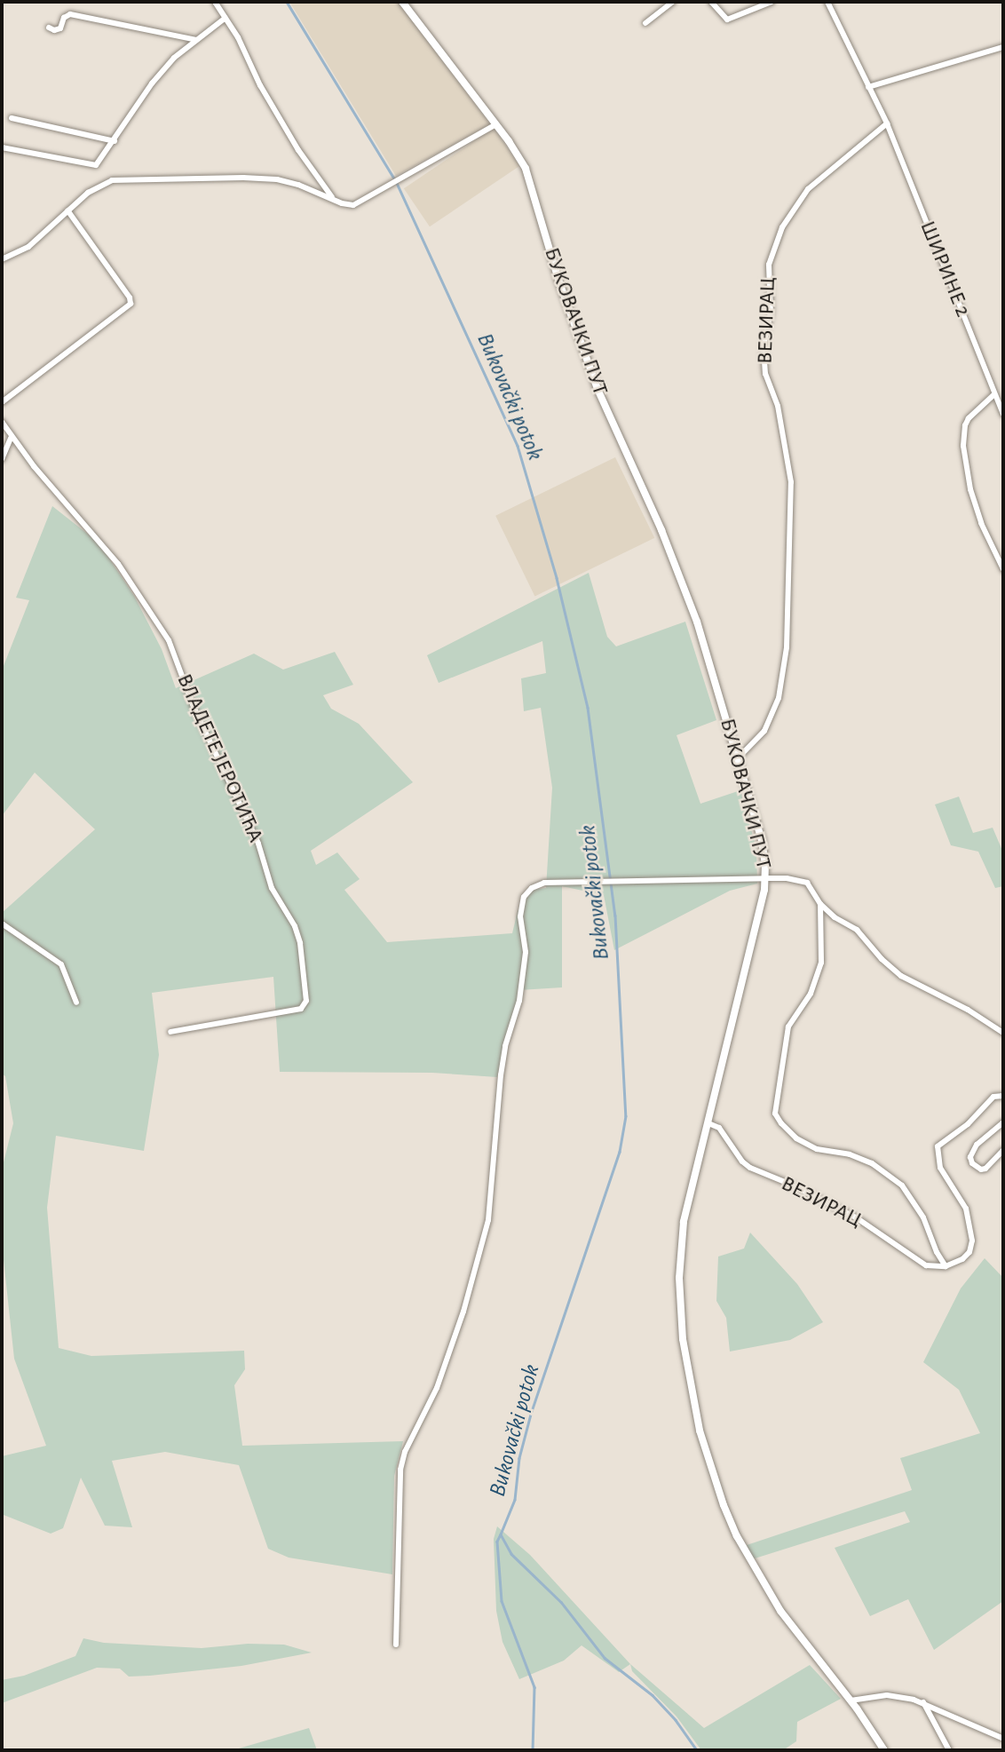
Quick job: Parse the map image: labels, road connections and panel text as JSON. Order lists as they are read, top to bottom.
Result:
{
  "streets": {
    "street": [
      "ШИРИНЕ 2",
      "ВЕЗИРАЦ",
      "БУКОВАЧКИ ПУТ",
      "ВЛАДЕТЕ ЈЕРОТИЋА"
    ]
  },
  "crossings": [
    ["ШИРИНЕ 2", "ВЕЗИРАЦ"],
    ["ВЕЗИРАЦ", "БУКОВАЧКИ ПУТ"]
  ],
  "water": ["Bukovački potok"]
}
